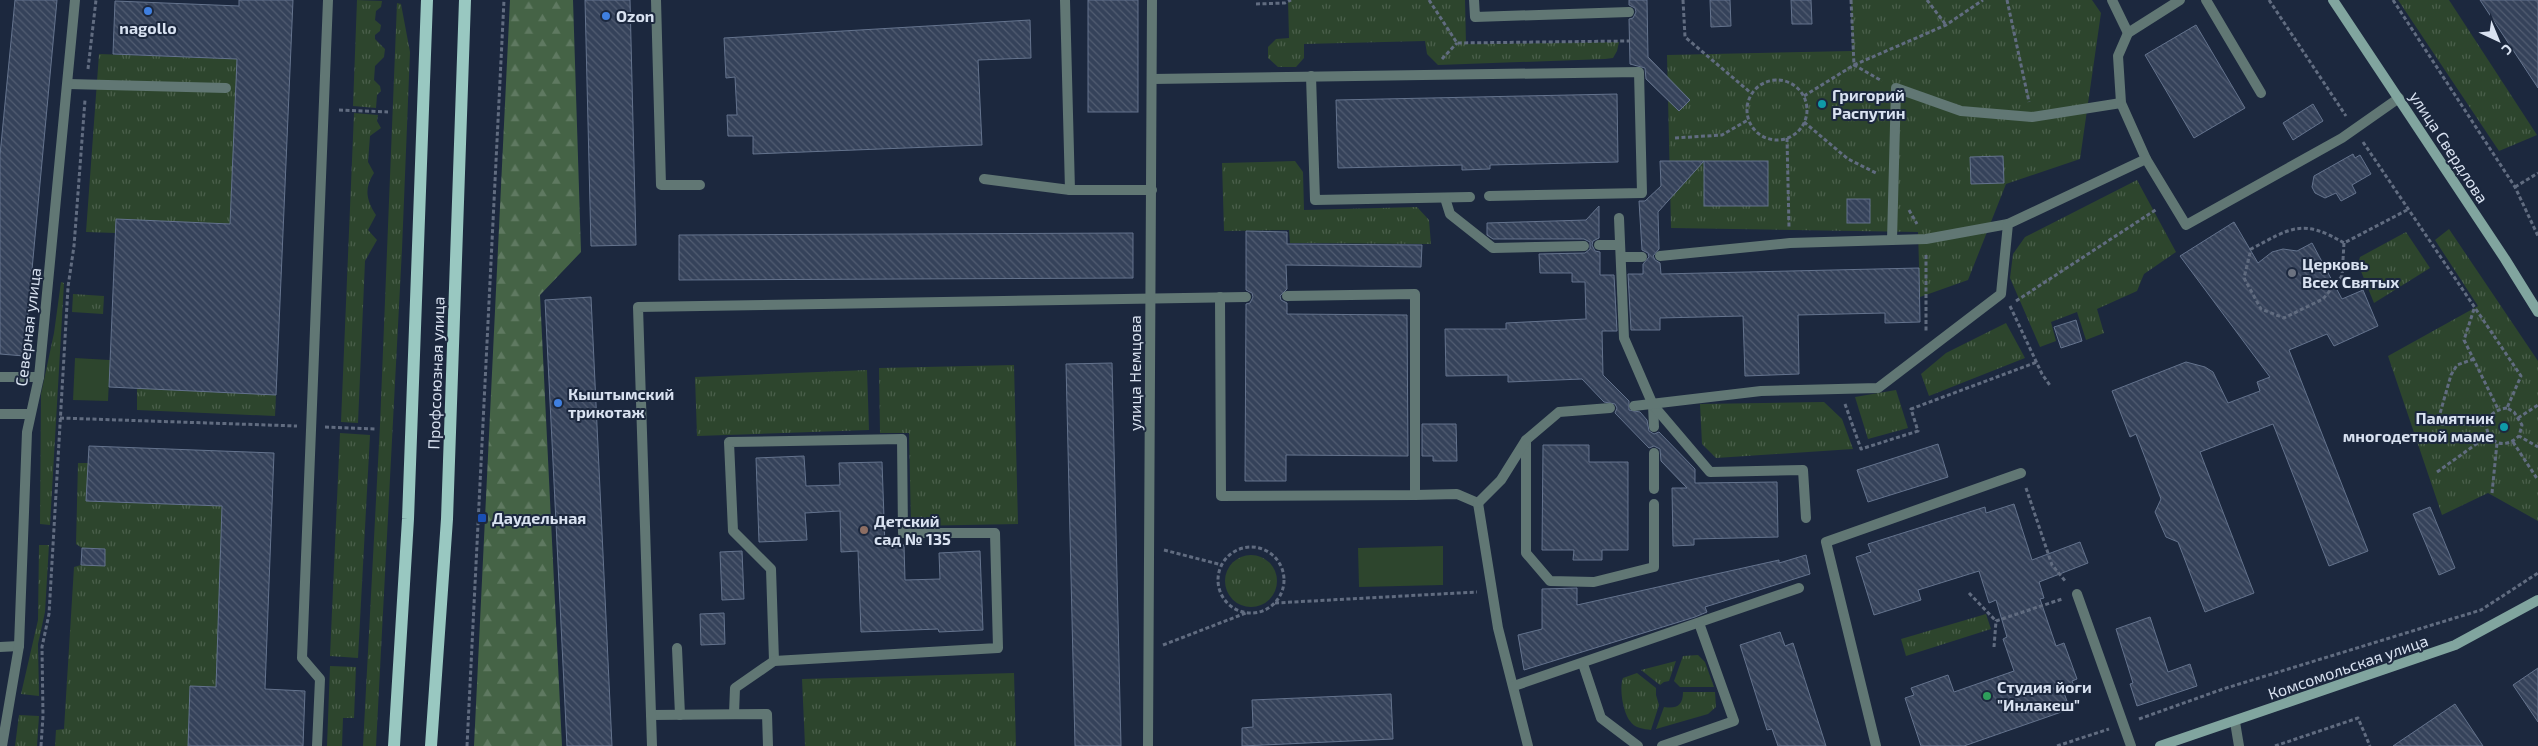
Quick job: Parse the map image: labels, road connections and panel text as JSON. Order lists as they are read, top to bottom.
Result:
{
  "streets": {
    "main road": ["улица Свердлова", "Профсоюзная улица", "Комсомольская улица"],
    "street": ["Северная улица", "улица Немцова"]
  },
  "places": {
    "other": [
      "nagollo",
      "Ozon",
      "Григорий Распутин",
      "Церковь Всех Святых",
      "Кыштымский трикотаж",
      "Памятник многодетной маме",
      "Детский сад № 135",
      "Студия йоги \"Инлакеш\""
    ],
    "transit": ["Даудельная"]
  },
  "north": "bottom right"
}
